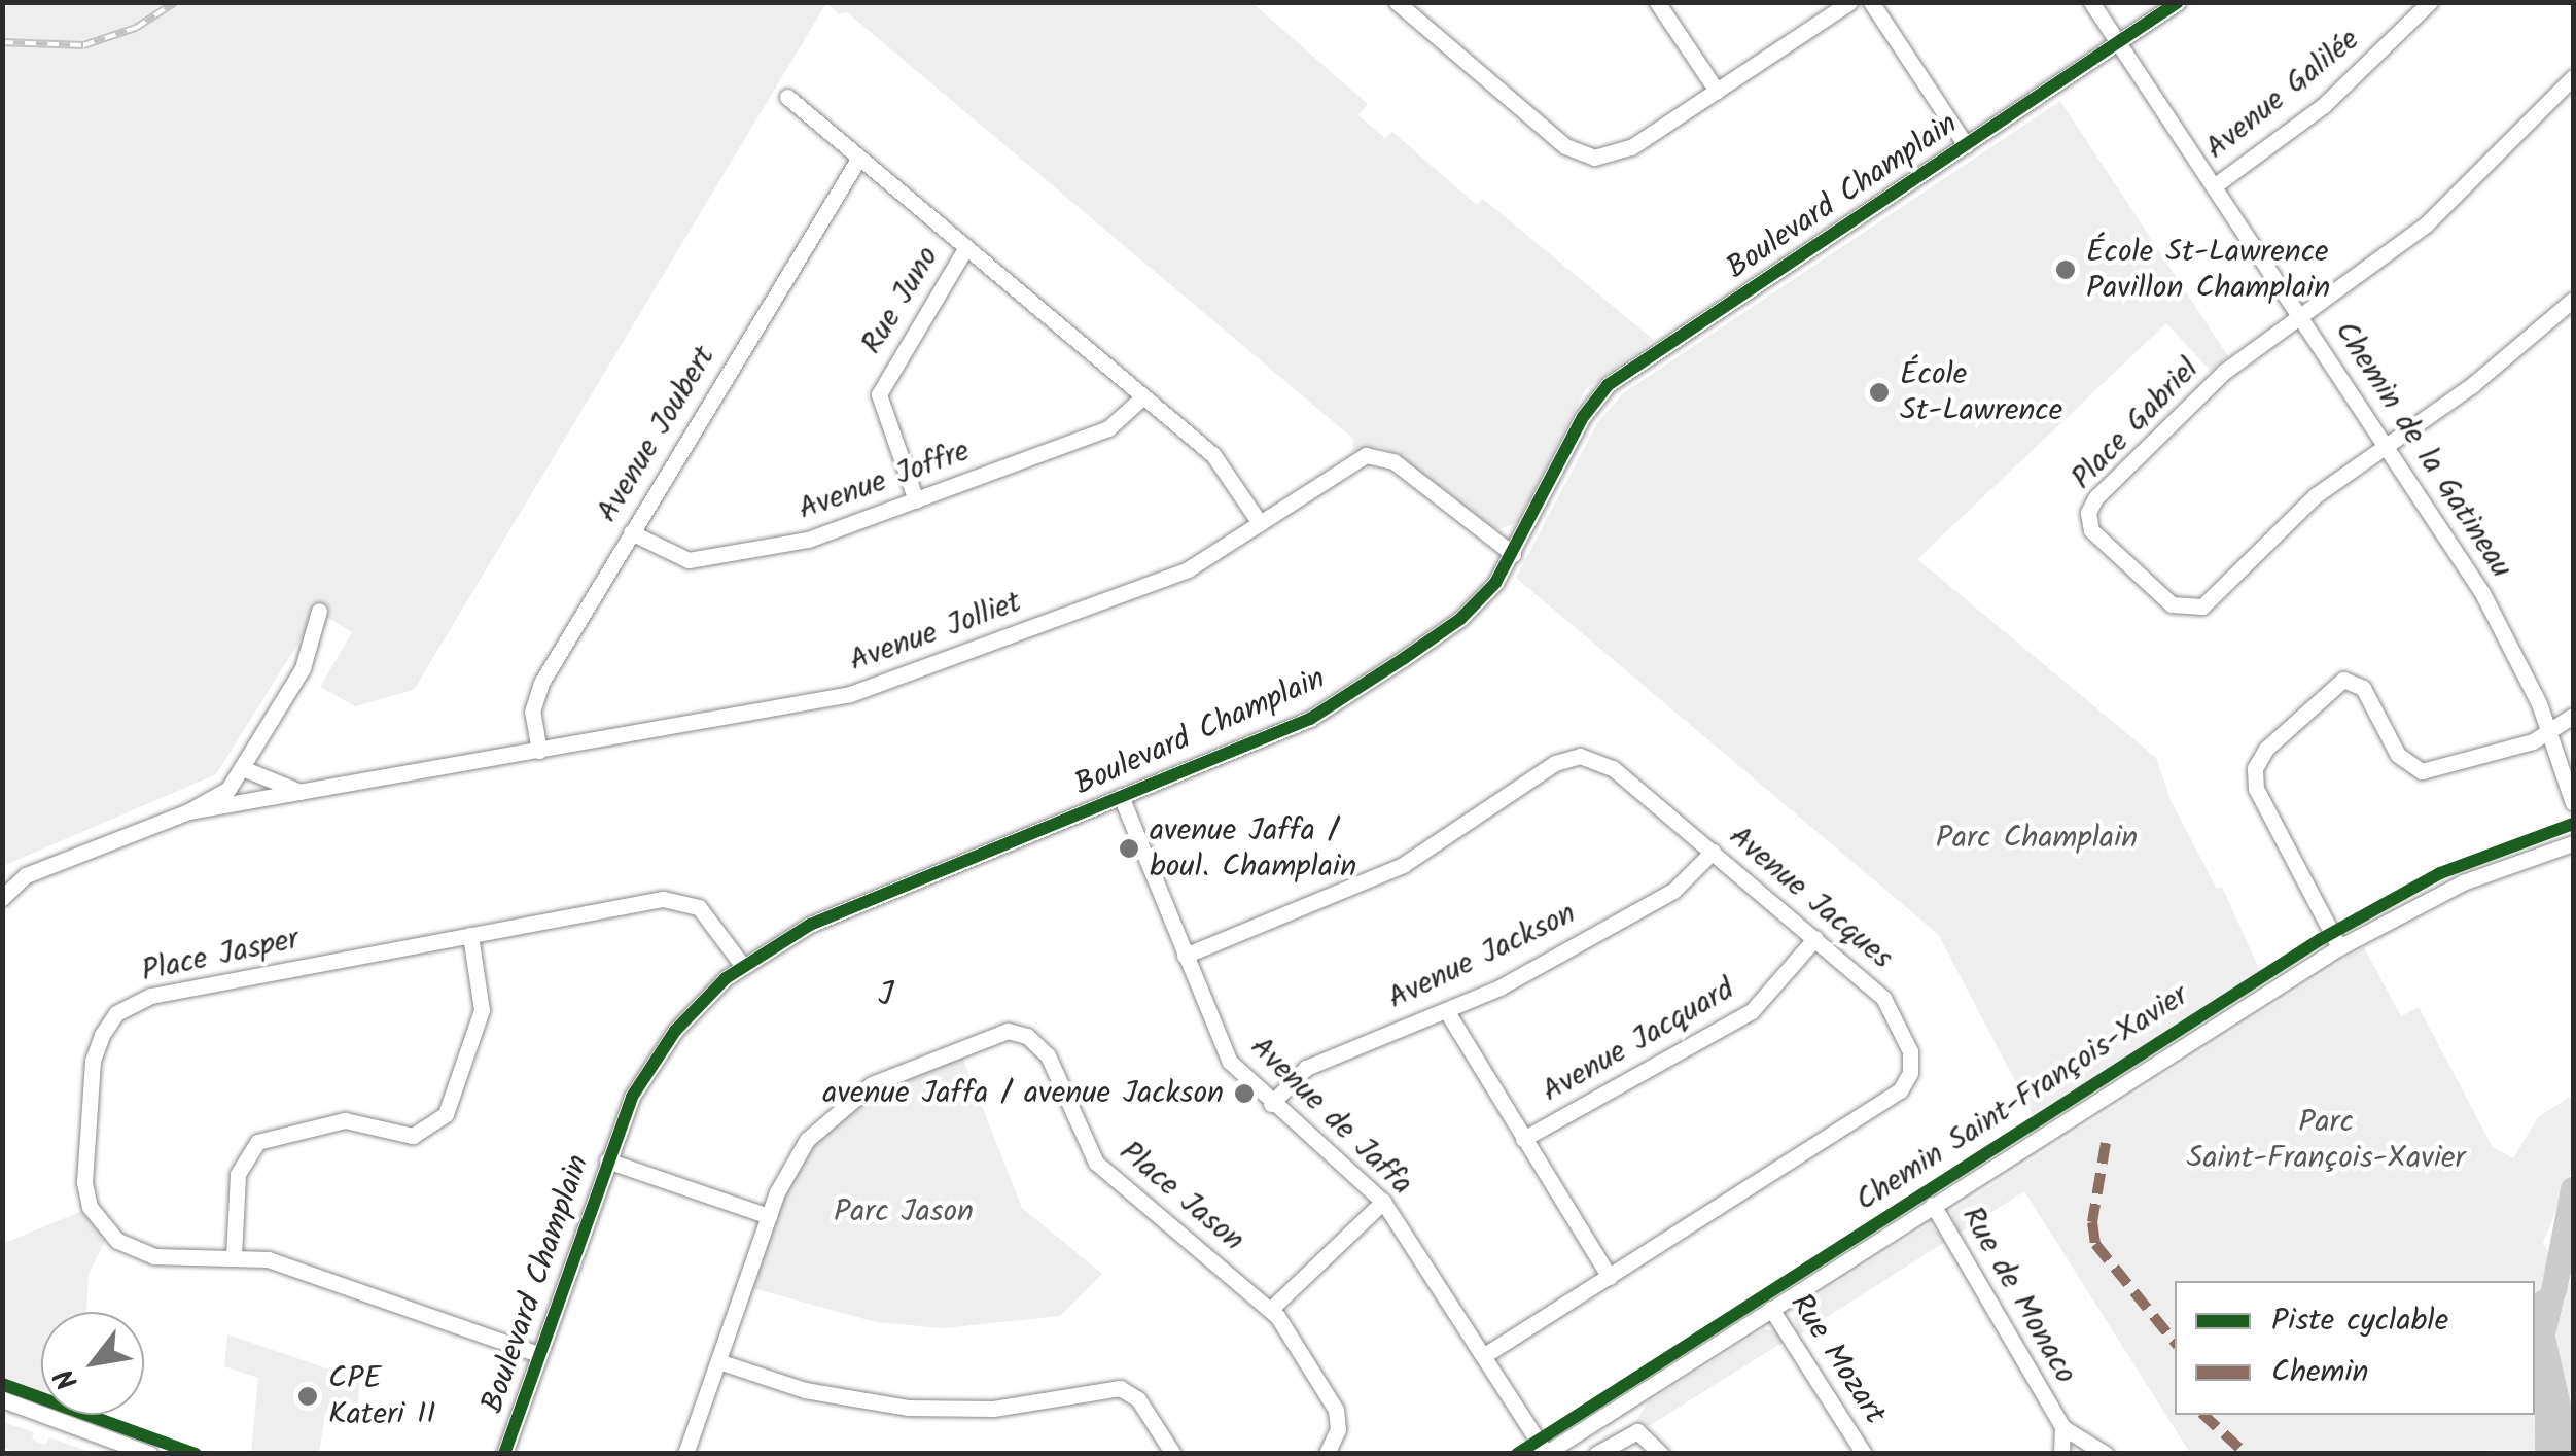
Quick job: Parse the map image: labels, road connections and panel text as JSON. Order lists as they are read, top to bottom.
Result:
{
  "streets": {
    "street": [
      "Avenue Galilée",
      "Boulevard Champlain",
      "Rue Juno",
      "Place Gabriel",
      "Avenue Joubert",
      "Chemin de la Gatineau",
      "Avenue Joffre",
      "Avenue Jolliet",
      "Avenue Jacques",
      "Place Jasper",
      "Avenue Jackson",
      "Avenue Jacquard",
      "Chemin Saint-François-Xavier",
      "Avenue de Jaffa",
      "Place Jason",
      "Rue de Monaco",
      "Rue Mozart"
    ]
  },
  "crossings": [
    ["Avenue Galilée", "Chemin de la Gatineau"],
    ["Boulevard Champlain", "Chemin de la Gatineau"],
    ["Boulevard Champlain", "Avenue Jolliet"],
    ["Boulevard Champlain", "Place Jasper"],
    ["Boulevard Champlain", "Avenue de Jaffa"],
    ["Rue Juno", "Avenue Joffre"],
    ["Place Gabriel", "Chemin de la Gatineau"],
    ["Avenue Joubert", "Avenue Joffre"],
    ["Avenue Joubert", "Avenue Jolliet"],
    ["Avenue Jacques", "Avenue Jackson"],
    ["Avenue Jacques", "Avenue Jacquard"],
    ["Avenue Jacques", "Avenue de Jaffa"],
    ["Avenue Jackson", "Avenue de Jaffa"],
    ["Chemin Saint-François-Xavier", "Avenue de Jaffa"],
    ["Chemin Saint-François-Xavier", "Rue de Monaco"],
    ["Chemin Saint-François-Xavier", "Rue Mozart"]
  ],
  "districts": ["J"],
  "parks": ["Parc Champlain", "Parc Saint-François-Xavier", "Parc Jason"],
  "places": [
    "École St-Lawrence Pavillon Champlain",
    "École St-Lawrence",
    "avenue Jaffa / boul. Champlain",
    "avenue Jaffa / avenue Jackson",
    "CPE Kateri II"
  ],
  "legend": ["Piste cyclable", "Chemin"],
  "north": "bottom left"
}
